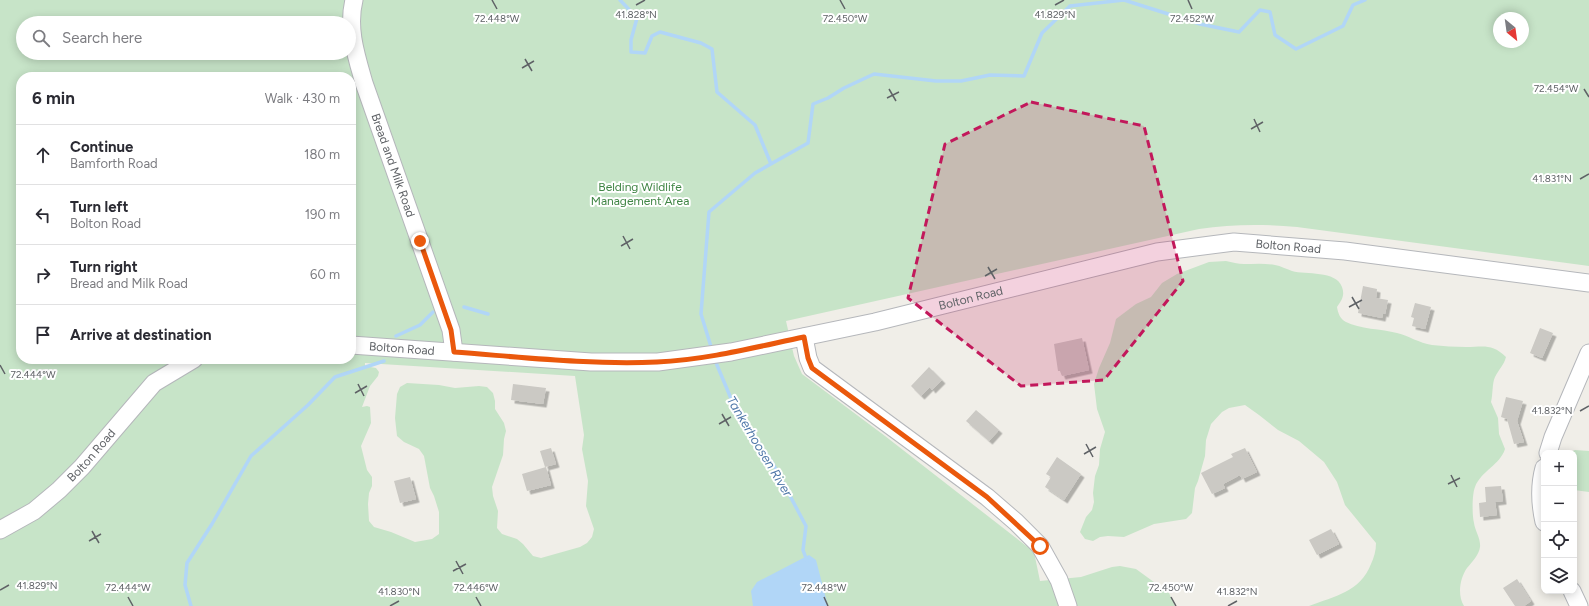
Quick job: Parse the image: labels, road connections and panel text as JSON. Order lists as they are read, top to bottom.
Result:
{
  "streets": {
    "street": ["Bread and Milk Road", "Bolton Road"]
  },
  "crossings": [
    ["Bread and Milk Road", "Bolton Road"]
  ],
  "water": ["Tankerhoosen River"],
  "parks": ["Belding Wildlife Management Area"],
  "north": "bottom right",
  "page": {
    "search": "Search here",
    "heading": ["6 min", "Walk · 430 m"],
    "list": [
      ["Continue", "Bamforth Road", "180 m"],
      ["Turn left", "Bolton Road", "190 m"],
      ["Turn right", "Bread and Milk Road", "60 m"],
      "Arrive at destination"
    ],
    "map_buttons": ["+", "−"]
  },
  "coordinates": [
    "41.828°N",
    "41.829°N",
    "72.448°W",
    "72.450°W",
    "72.452°W",
    "72.454°W",
    "41.831°N",
    "72.444°W",
    "41.832°N",
    "72.446°W",
    "41.830°N"
  ]
}
